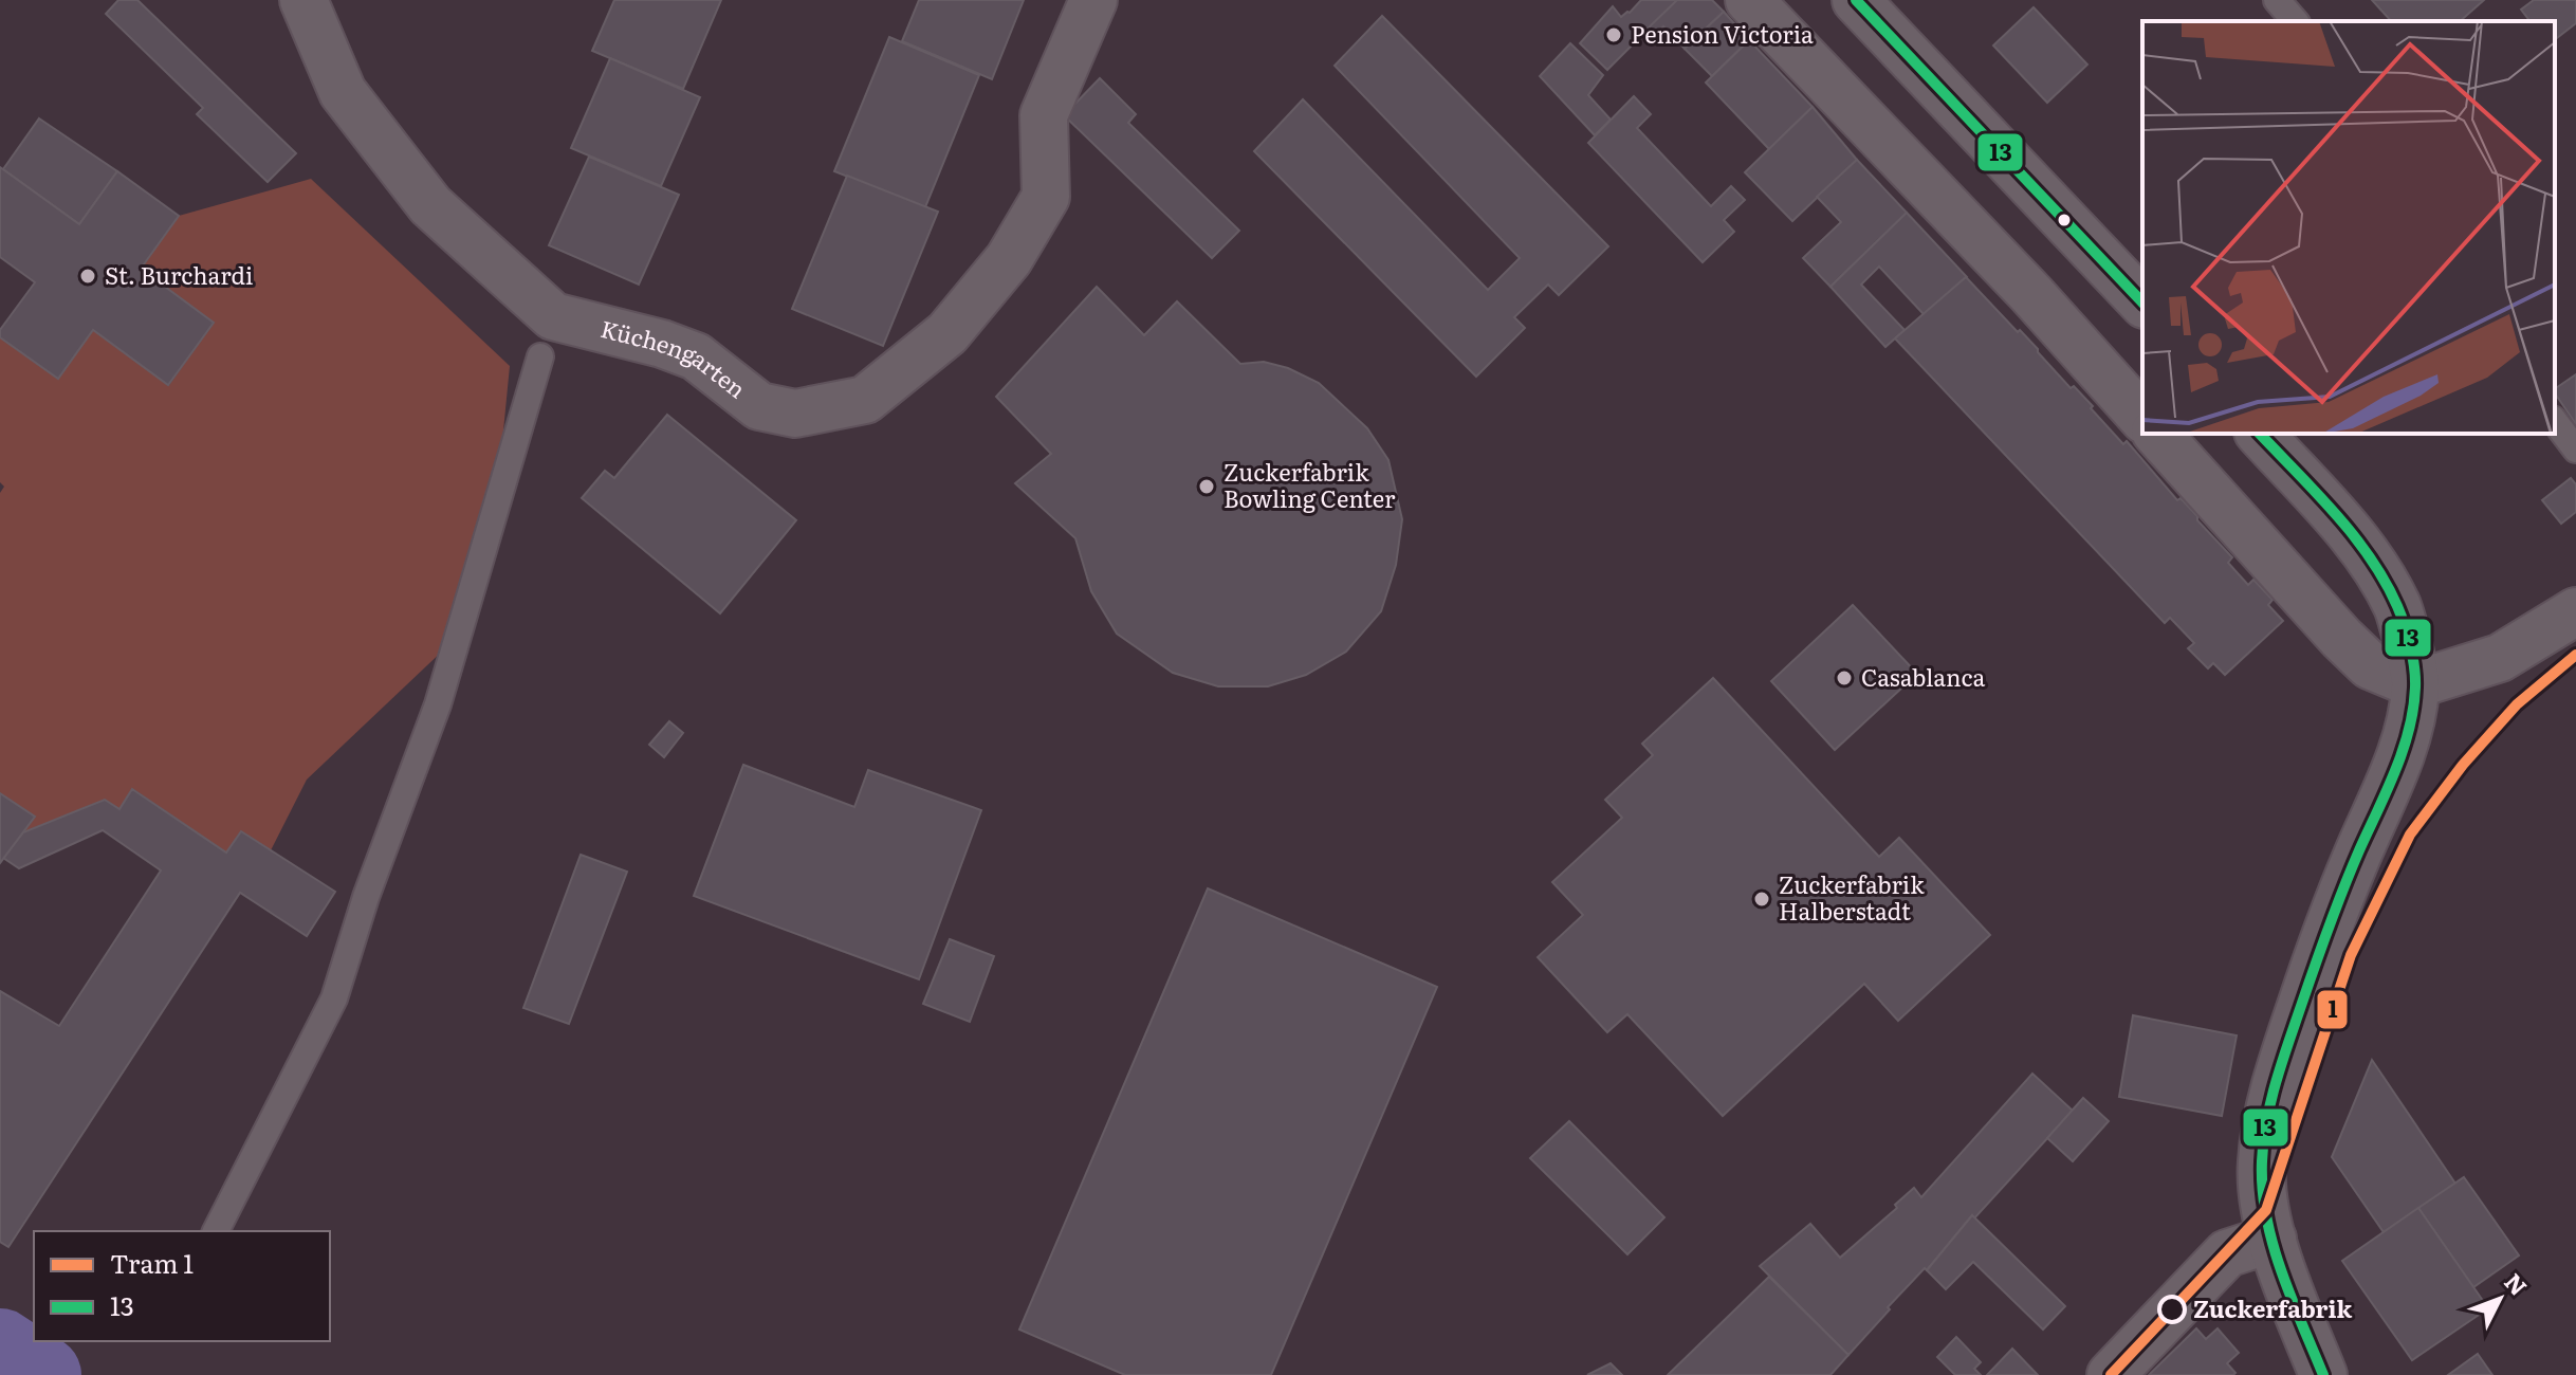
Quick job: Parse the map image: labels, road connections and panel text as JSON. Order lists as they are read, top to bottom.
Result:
{
  "streets": {
    "street": ["Küchengarten"]
  },
  "places": [
    "Pension Victoria",
    "St. Burchardi",
    "Zuckerfabrik Bowling Center",
    "Casablanca",
    "Zuckerfabrik Halberstadt",
    "Zuckerfabrik"
  ],
  "lines": ["transit line 13", "tram line 1"],
  "legend": ["Tram 1", "13"],
  "north": "top right"
}
